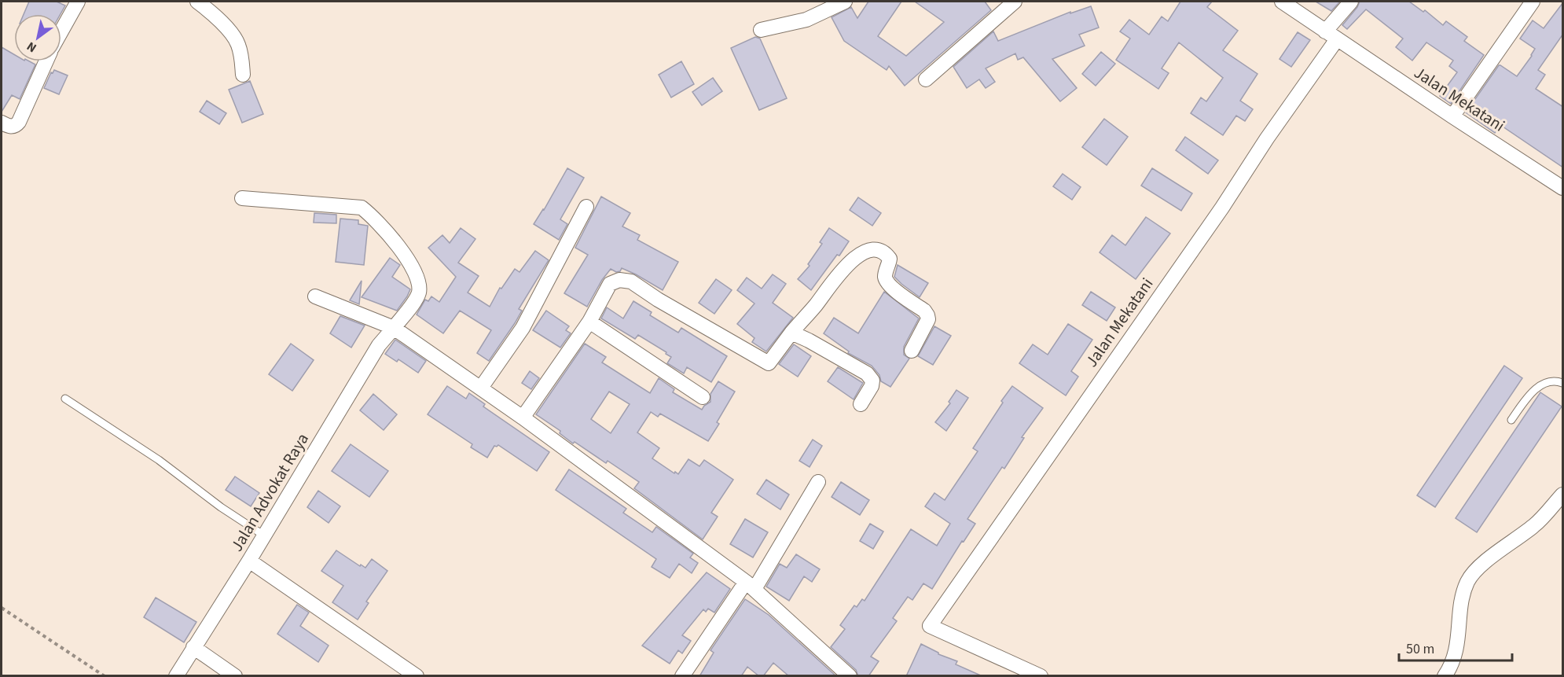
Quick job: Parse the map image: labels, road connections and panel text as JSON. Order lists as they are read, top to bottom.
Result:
{
  "streets": {
    "street": ["Jalan Mekatani", "Jalan Advokat Raya"]
  },
  "scale_bar": "50 m",
  "north": "bottom left"
}
